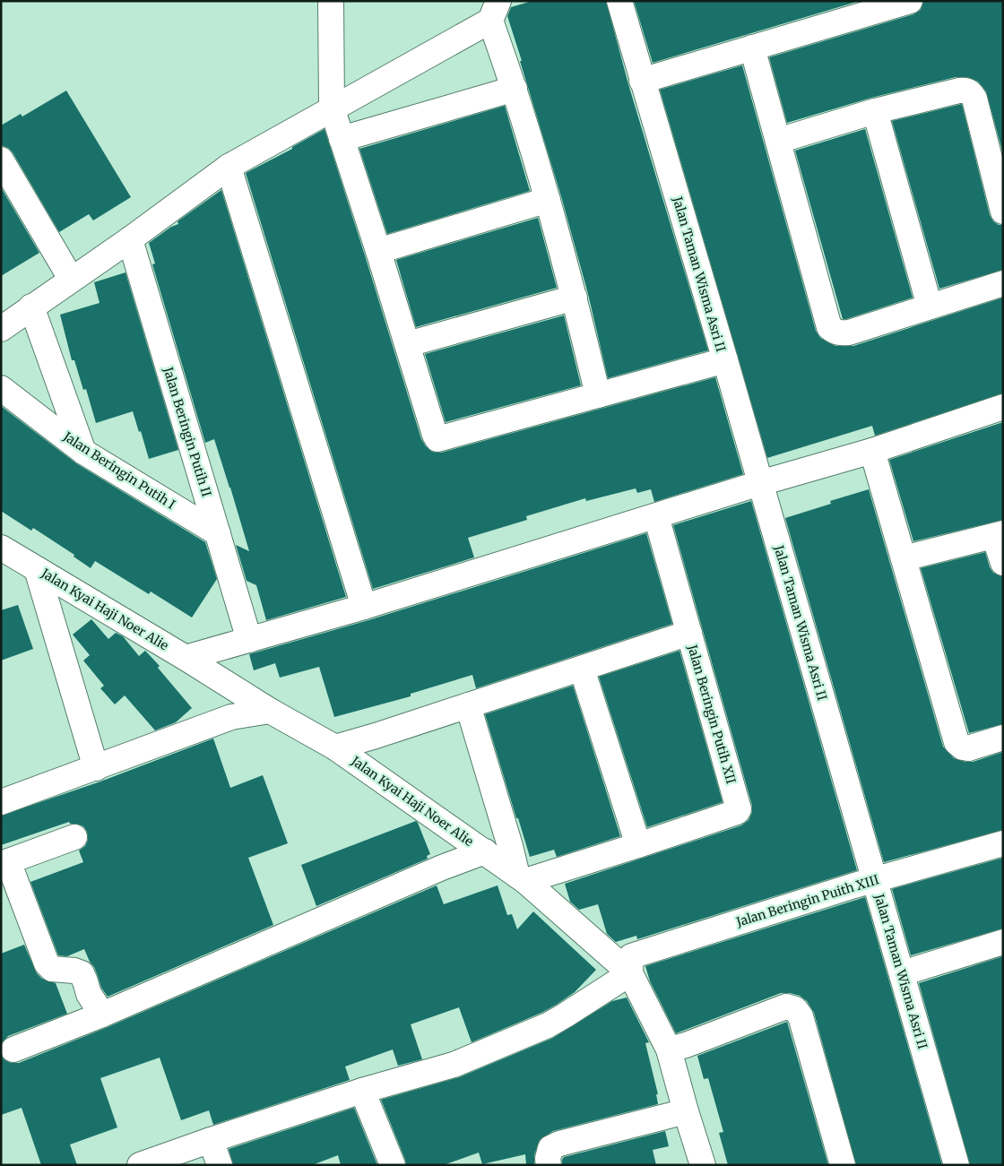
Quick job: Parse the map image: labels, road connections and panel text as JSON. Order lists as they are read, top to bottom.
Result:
{
  "streets": {
    "street": [
      "Jalan Taman Wisma Asri II",
      "Jalan Beringin Putih II",
      "Jalan Beringin Putih I",
      "Jalan Kyai Haji Noer Alie",
      "Jalan Beringin Putih XII",
      "Jalan Beringin Puith XIII"
    ]
  },
  "crossings": [
    ["Jalan Taman Wisma Asri II", "Jalan Beringin Puith XIII"],
    ["Jalan Beringin Putih II", "Jalan Beringin Putih I"],
    ["Jalan Kyai Haji Noer Alie", "Jalan Beringin Puith XIII"]
  ]
}
